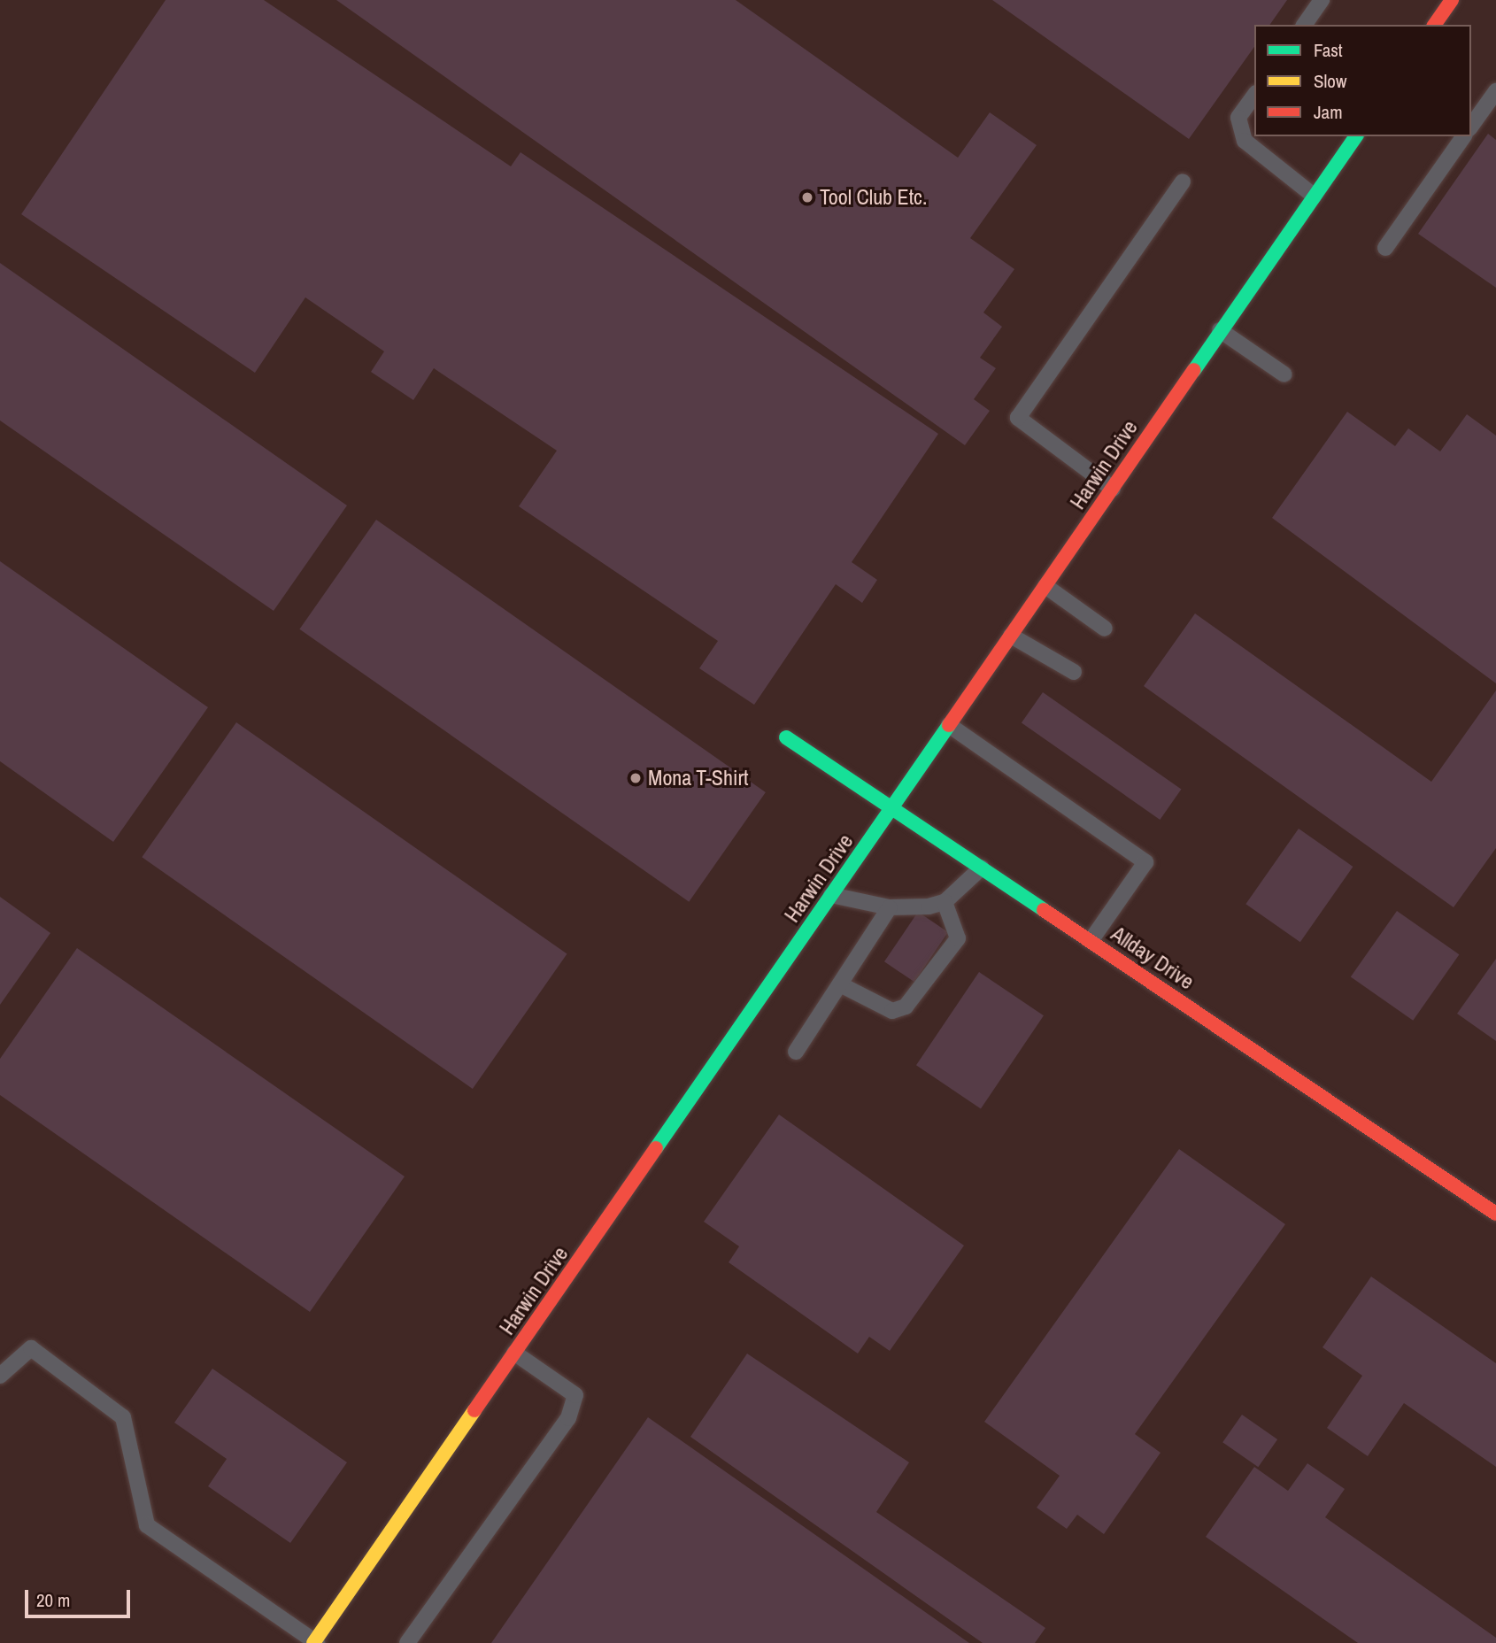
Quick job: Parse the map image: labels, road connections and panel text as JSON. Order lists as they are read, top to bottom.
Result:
{
  "streets": {
    "main road": ["Harwin Drive", "Allday Drive"]
  },
  "crossings": [
    ["Harwin Drive", "Allday Drive"]
  ],
  "places": ["Tool Club Etc.", "Mona T-Shirt"],
  "legend": ["Fast", "Slow", "Jam"],
  "scale_bar": "20 m"
}
